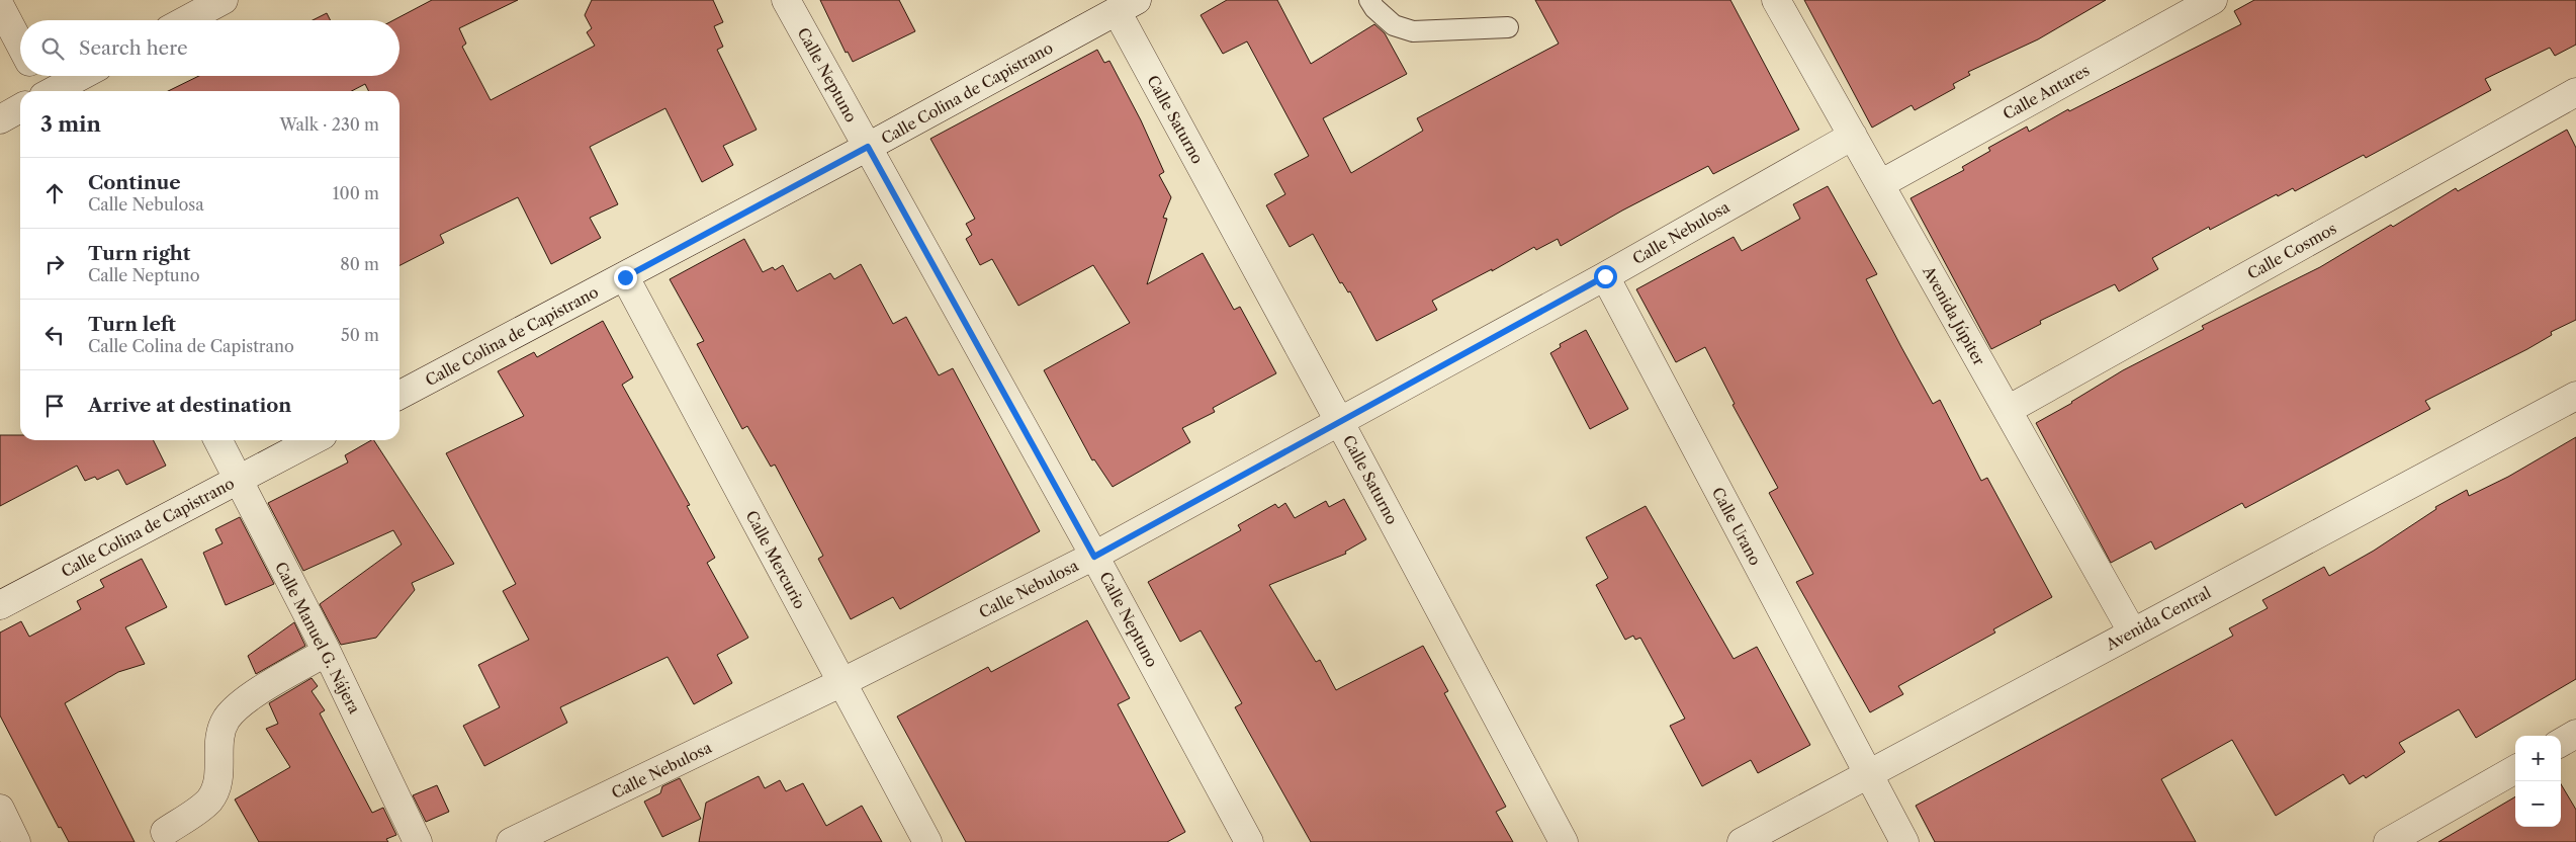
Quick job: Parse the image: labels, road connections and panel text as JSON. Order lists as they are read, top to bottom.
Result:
{
  "streets": {
    "street": [
      "Calle Neptuno",
      "Calle Antares",
      "Calle Colina de Capistrano",
      "Calle Saturno",
      "Calle Nebulosa",
      "Calle Cosmos",
      "Avenida Júpiter",
      "Calle Urano",
      "Calle Mercurio",
      "Avenida Central",
      "Calle Manuel G. Nájera"
    ]
  },
  "crossings": [
    ["Calle Neptuno", "Calle Colina de Capistrano"],
    ["Calle Neptuno", "Calle Nebulosa"],
    ["Calle Antares", "Avenida Júpiter"],
    ["Calle Colina de Capistrano", "Calle Saturno"],
    ["Calle Colina de Capistrano", "Calle Mercurio"],
    ["Calle Colina de Capistrano", "Calle Manuel G. Nájera"],
    ["Calle Saturno", "Calle Nebulosa"],
    ["Calle Nebulosa", "Avenida Júpiter"],
    ["Calle Nebulosa", "Calle Urano"],
    ["Calle Nebulosa", "Calle Mercurio"],
    ["Calle Cosmos", "Avenida Júpiter"],
    ["Avenida Júpiter", "Avenida Central"],
    ["Calle Urano", "Avenida Central"]
  ],
  "page": {
    "search": "Search here",
    "heading": ["3 min", "Walk · 230 m"],
    "list": [
      ["Continue", "Calle Nebulosa", "100 m"],
      ["Turn right", "Calle Neptuno", "80 m"],
      ["Turn left", "Calle Colina de Capistrano", "50 m"],
      "Arrive at destination"
    ],
    "map_buttons": ["+", "−"]
  }
}
